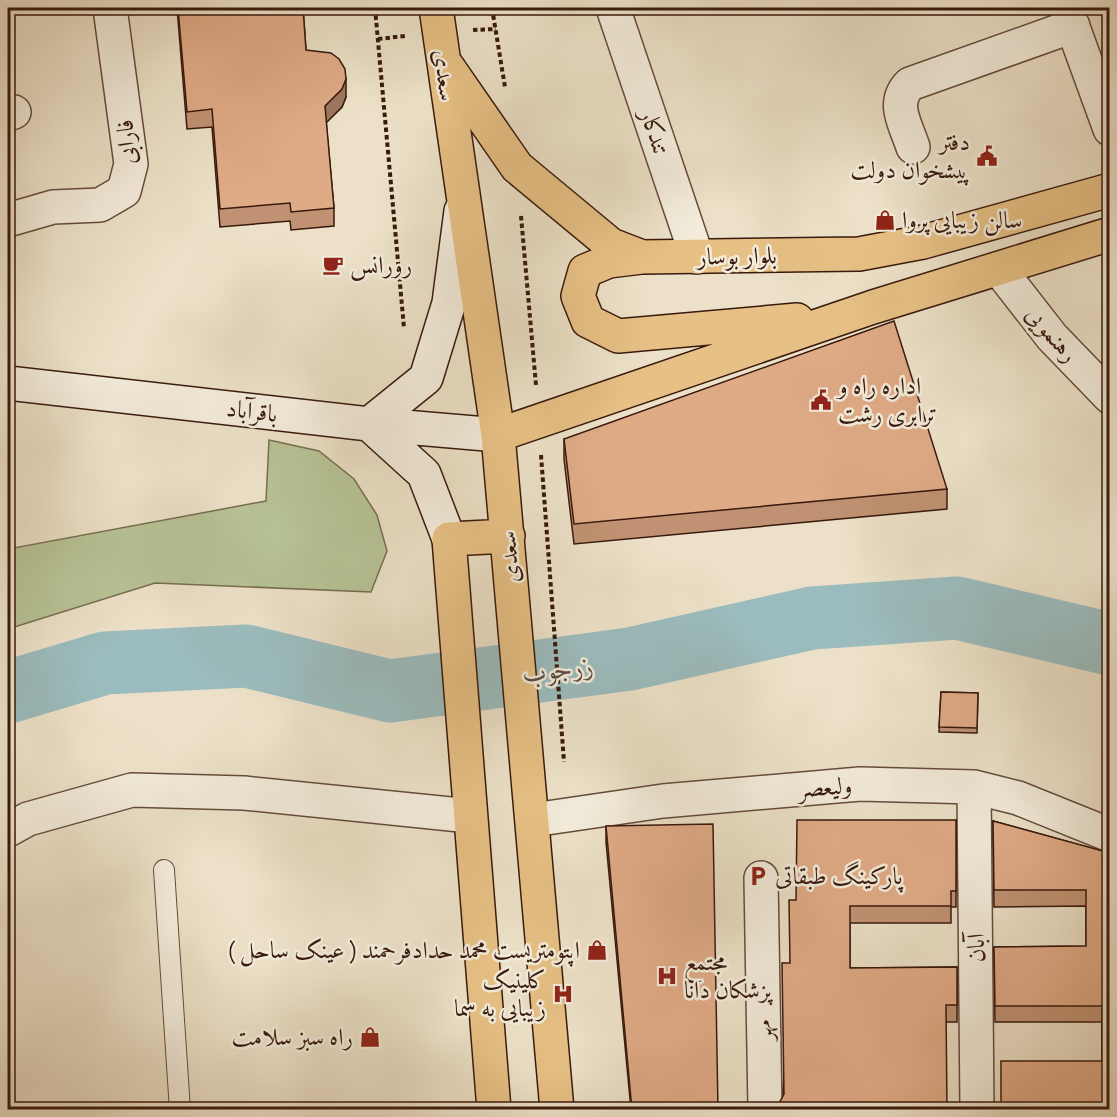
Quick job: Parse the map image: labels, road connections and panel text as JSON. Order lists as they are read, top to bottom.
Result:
{
  "streets": {
    "main road": ["سعدی", "بلوار بوسار"],
    "street": [
      "تندکار",
      "فارابی",
      "رهنمویی",
      "باقرآباد",
      "ولیعصر",
      "آبان",
      "مهر"
    ]
  },
  "crossings": [
    ["سعدی", "بلوار بوسار"],
    ["سعدی", "باقرآباد"],
    ["سعدی", "ولیعصر"],
    ["تندکار", "بلوار بوسار"],
    ["ولیعصر", "آبان"]
  ],
  "water": ["زرجوب"],
  "places": {
    "public building": ["دفتر پیشخوان دولت", "اداره راه و ترابری رشت"],
    "shop": ["سالن زیبایی پروا", "اپتومتریست محمد حدادفرحمند ( عینک ساحل )", "راه سبز سلامت"],
    "cafe": ["رورانس"],
    "parking": ["پارکینگ طبقاتی"],
    "hospital": ["مجتمع پزشکان دانا", "کلینیک زیبایی به سما"]
  }
}
